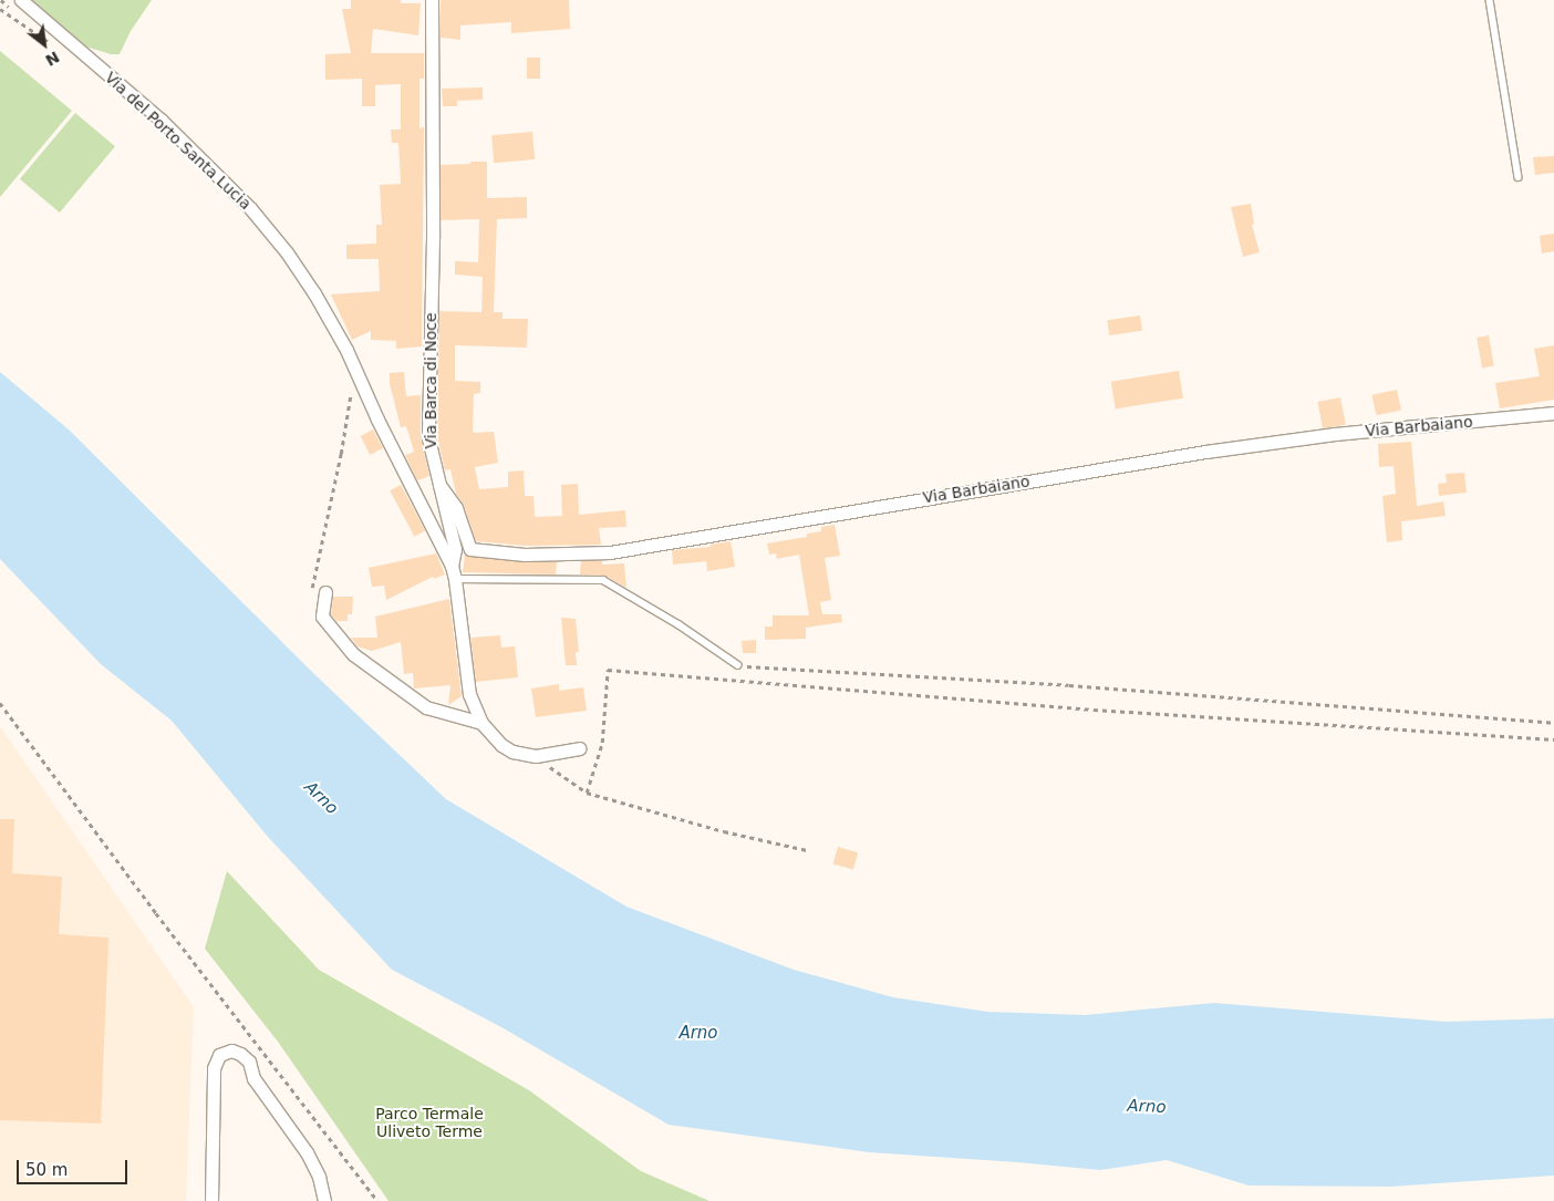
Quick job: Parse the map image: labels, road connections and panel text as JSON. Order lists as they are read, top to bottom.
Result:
{
  "streets": {
    "street": ["Via del Porto Santa Lucia", "Via Barca di Noce", "Via Barbaiano"]
  },
  "crossings": [
    ["Via del Porto Santa Lucia", "Via Barca di Noce"],
    ["Via Barca di Noce", "Via Barbaiano"]
  ],
  "water": ["Arno"],
  "parks": ["Parco Termale Uliveto Terme"],
  "scale_bar": "50 m",
  "north": "bottom right"
}
